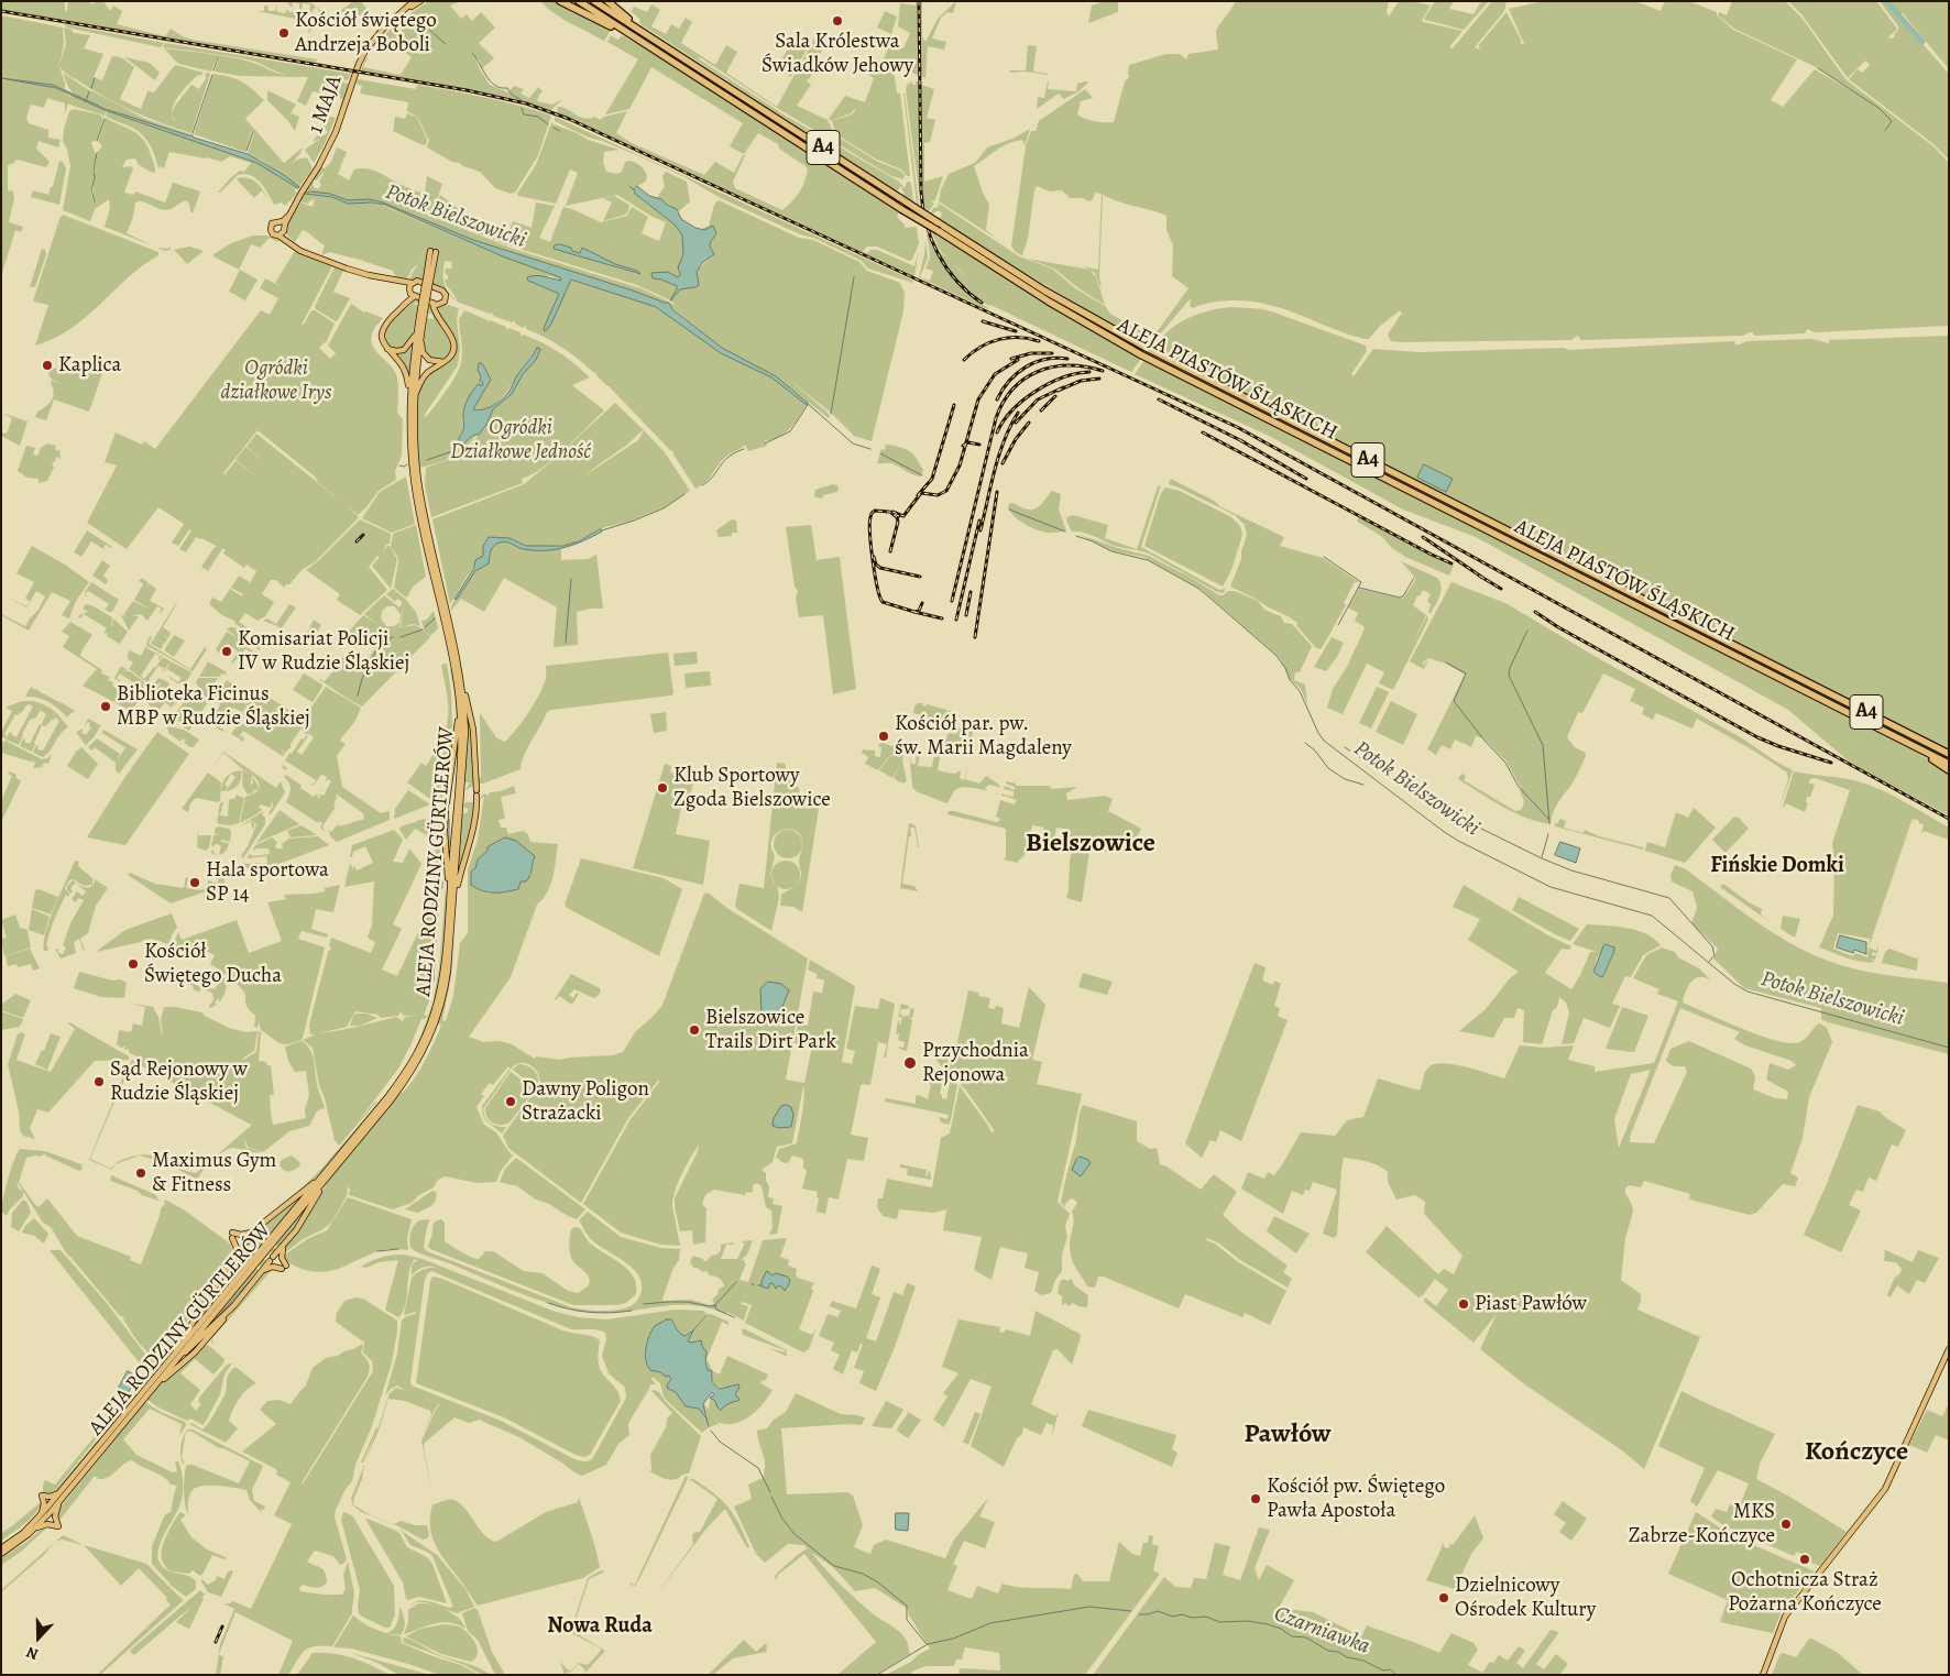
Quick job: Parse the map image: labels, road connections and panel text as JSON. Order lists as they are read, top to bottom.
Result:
{
  "streets": {
    "highway": ["A4", "ALEJA PIASTÓW ŚLĄSKICH"],
    "main road": ["1 MAJA", "ALEJA RODZINY GÜRTLERÓW"]
  },
  "districts": [
    "Bielszowice",
    "Fińskie Domki",
    "Pawłów",
    "Kończyce",
    "Nowa Ruda"
  ],
  "water": ["Potok Bielszowicki", "Czarniawka"],
  "parks": ["Ogródki działkowe Irys", "Ogródki Działkowe Jedność"],
  "places": [
    "Sala Królestwa Świadków Jehowy",
    "Kościół świętego Andrzeja Boboli",
    "Kaplica",
    "Komisariat Policji IV w Rudzie Śląskiej",
    "Biblioteka Ficinus MBP w Rudzie Śląskiej",
    "Kościół par. pw. św. Marii Magdaleny",
    "Klub Sportowy Zgoda Bielszowice",
    "Hala sportowa SP 14",
    "Kościół Świętego Ducha",
    "Bielszowice Trails Dirt Park",
    "Przychodnia Rejonowa",
    "Sąd Rejonowy w Rudzie Śląskiej",
    "Dawny Poligon Strażacki",
    "Maximus Gym & Fitness",
    "Piast Pawłów",
    "Kościół pw. Świętego Pawła Apostoła",
    "MKS Zabrze-Kończyce",
    "Ochotnicza Straż Pożarna Kończyce",
    "Dzielnicowy Ośrodek Kultury"
  ],
  "north": "bottom"
}
